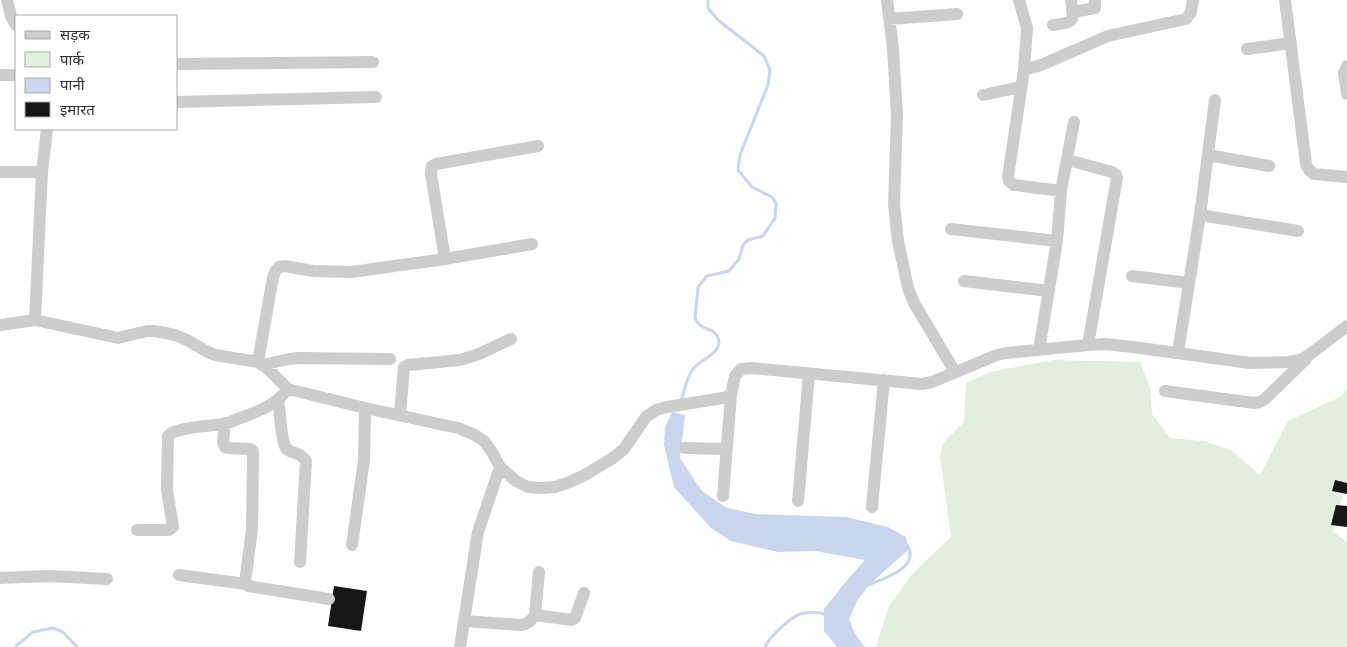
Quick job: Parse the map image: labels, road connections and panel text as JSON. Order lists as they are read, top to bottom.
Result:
{
  "legend": [
    "सड़क",
    "पार्क",
    "पानी",
    "इमारत"
  ]
}
